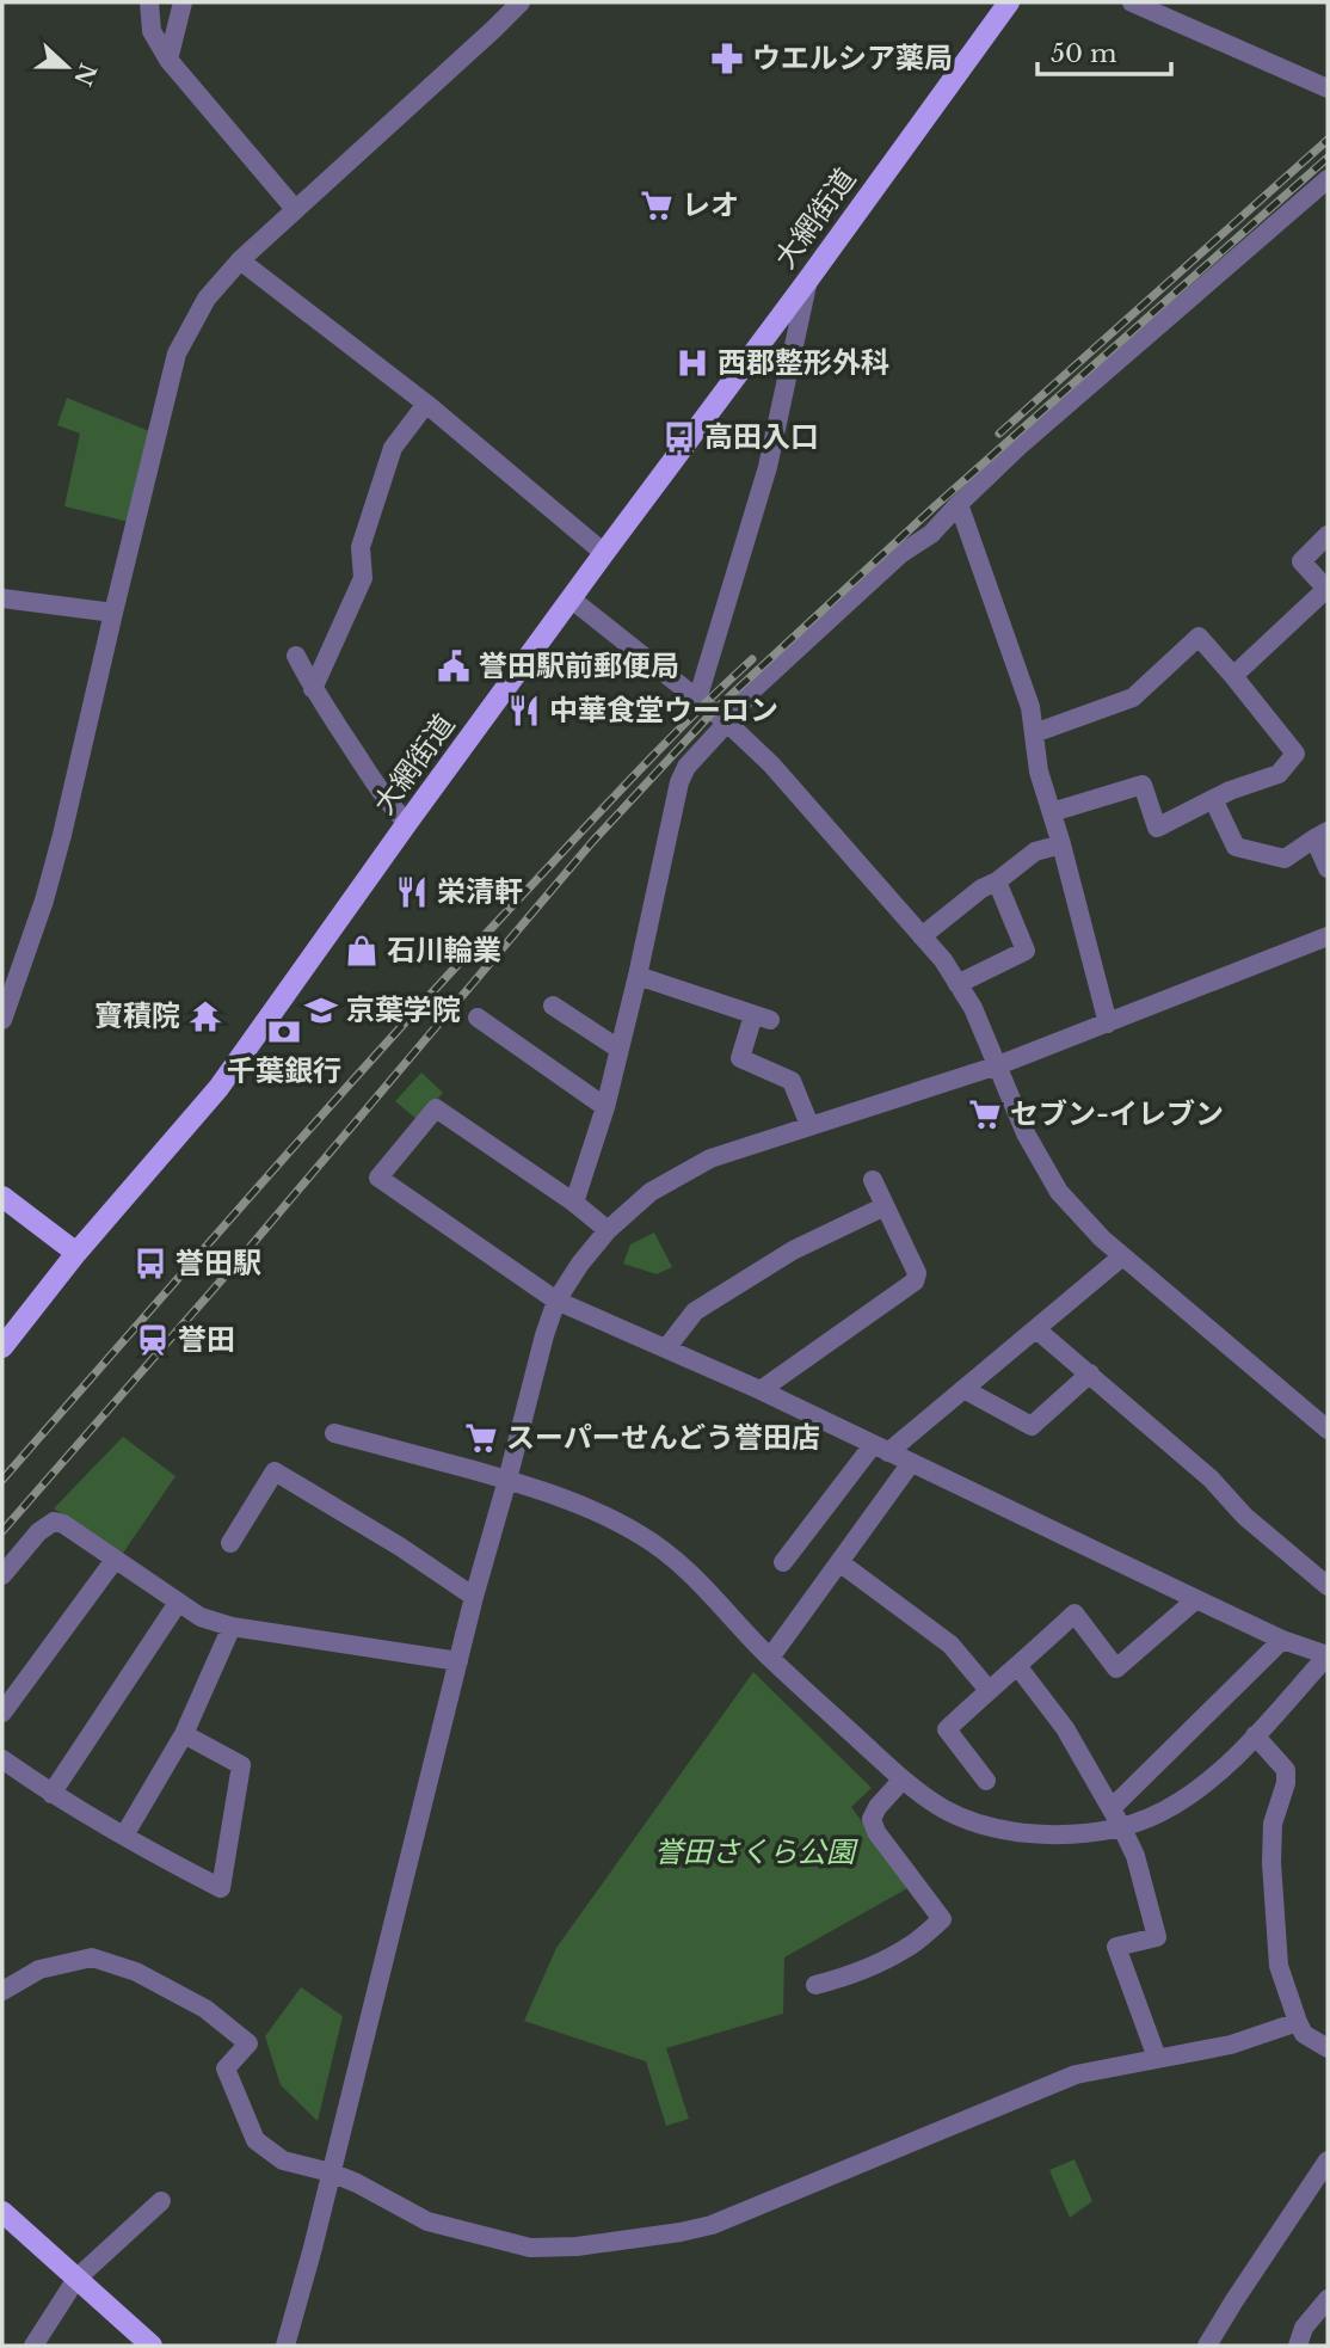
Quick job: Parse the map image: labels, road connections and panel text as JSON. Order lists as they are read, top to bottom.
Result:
{
  "streets": {
    "main road": ["大網街道"]
  },
  "parks": ["誉田さくら公園"],
  "places": {
    "pharmacy": ["ウエルシア薬局"],
    "supermarket": ["レオ", "セブン-イレブン", "スーパーせんどう誉田店"],
    "hospital": ["西郡整形外科"],
    "bus stop": ["高田入口", "誉田駅"],
    "public building": ["誉田駅前郵便局"],
    "restaurant": ["中華食堂ウーロン", "栄清軒"],
    "shop": ["石川輪業"],
    "school or university": ["京葉学院"],
    "temple": ["寶積院"],
    "bank": ["千葉銀行"],
    "station": ["誉田"]
  },
  "scale_bar": "50 m",
  "north": "right"
}
